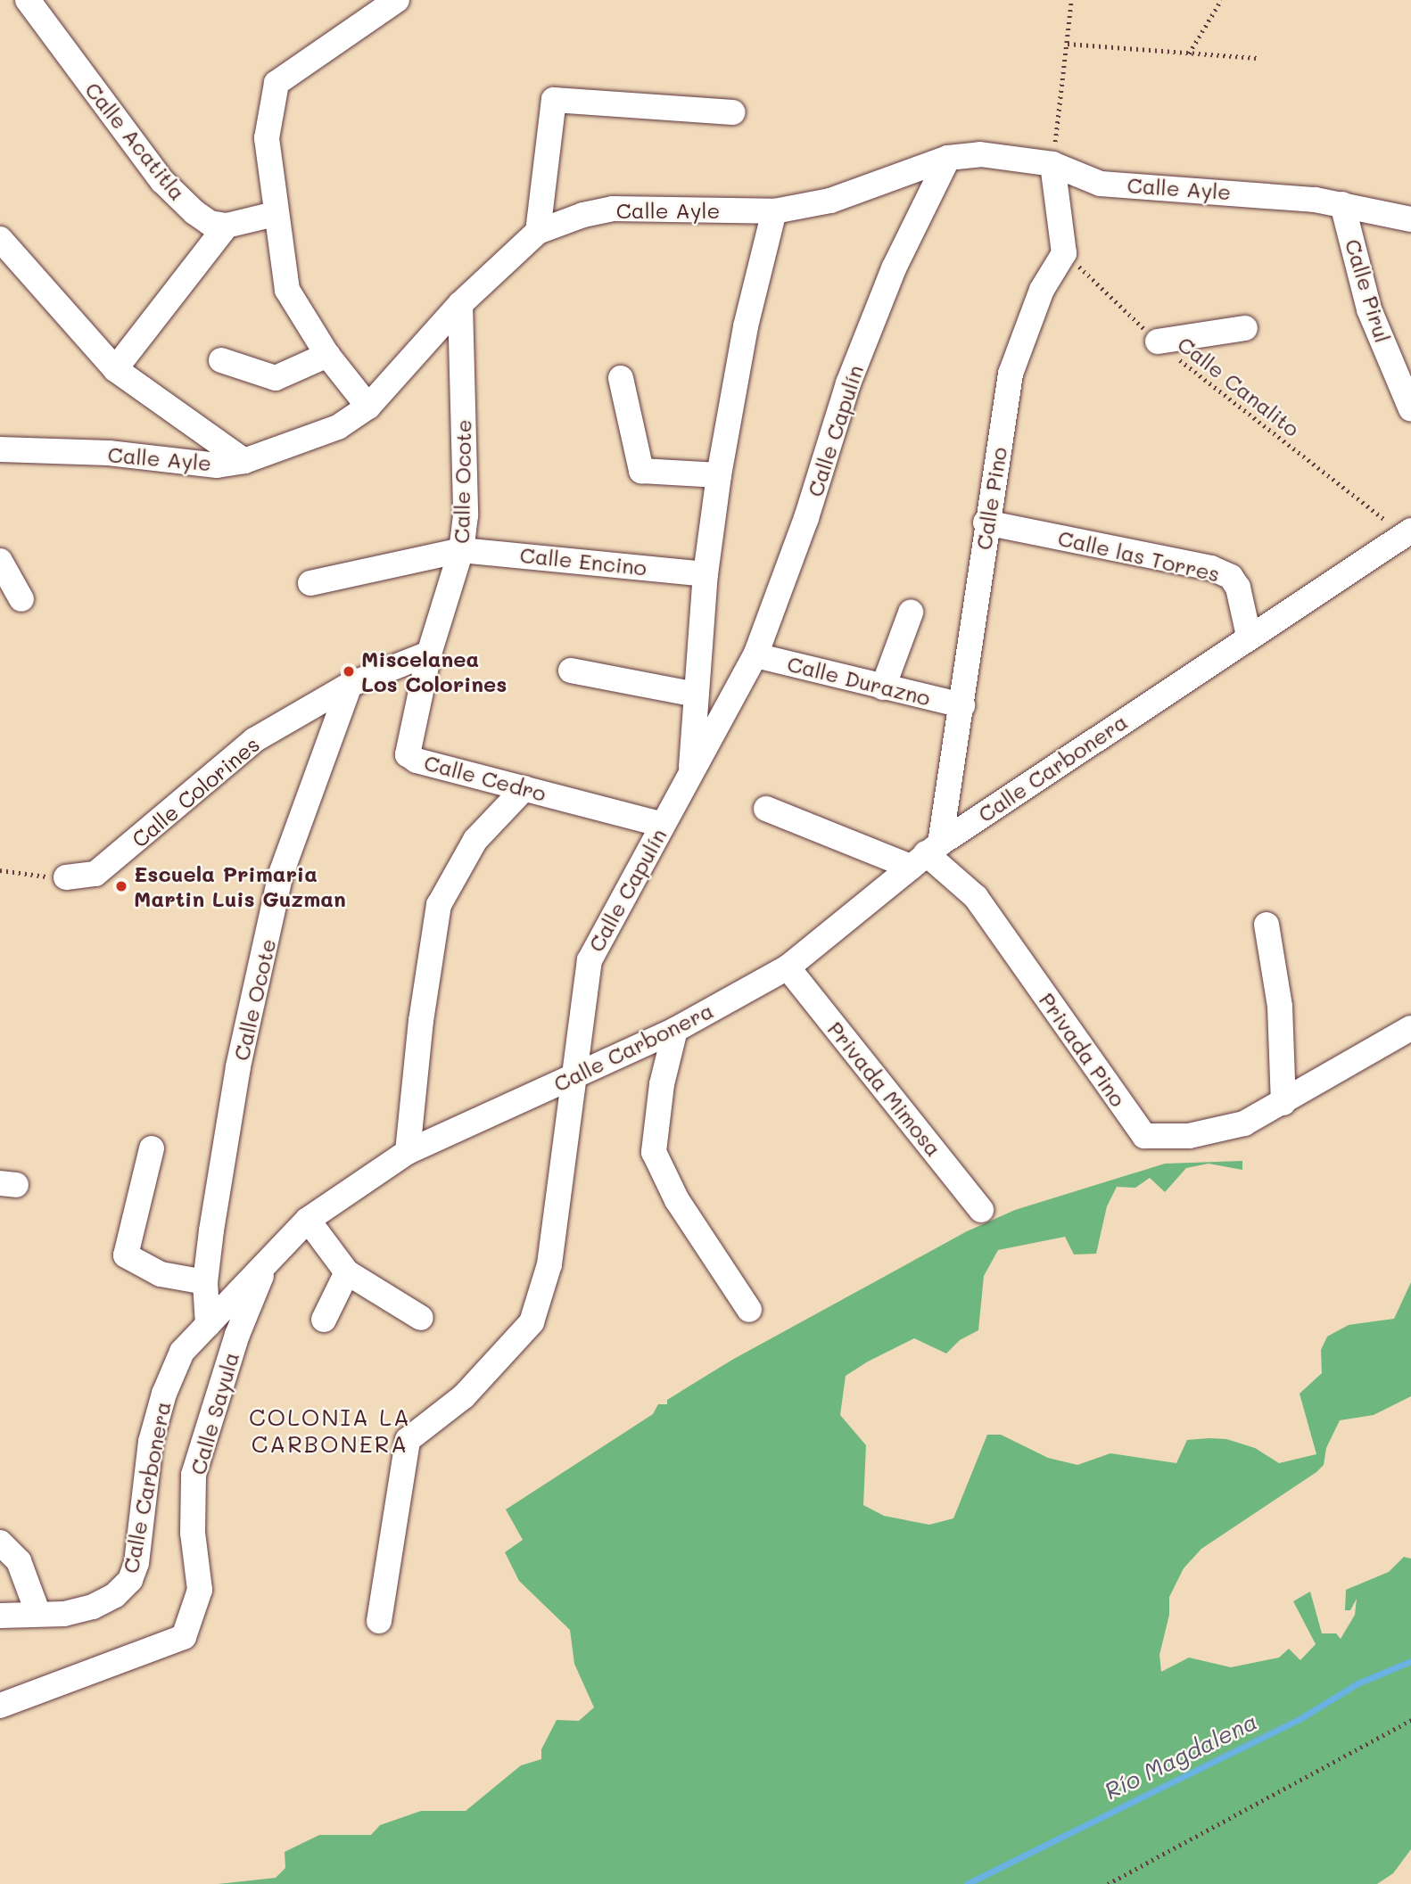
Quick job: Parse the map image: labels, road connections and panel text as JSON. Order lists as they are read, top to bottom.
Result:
{
  "streets": {
    "street": [
      "Calle Acatitla",
      "Calle Ayle",
      "Calle Pirul",
      "Calle Capulín",
      "Calle Ocote",
      "Calle Pino",
      "Calle las Torres",
      "Calle Encino",
      "Calle Durazno",
      "Calle Carbonera",
      "Calle Cedro",
      "Calle Colorines",
      "Privada Pino",
      "Privada Mimosa",
      "Calle Sayula"
    ],
    "path": ["Calle Canalito"]
  },
  "crossings": [
    ["Calle Ayle", "Calle Pirul"],
    ["Calle Ayle", "Calle Capulín"],
    ["Calle Ayle", "Calle Ocote"],
    ["Calle Canalito", "Calle Pino"],
    ["Calle Canalito", "Calle Carbonera"],
    ["Calle Capulín", "Calle Durazno"],
    ["Calle Capulín", "Calle Carbonera"],
    ["Calle Capulín", "Calle Cedro"],
    ["Calle Ocote", "Calle Encino"],
    ["Calle Ocote", "Calle Carbonera"],
    ["Calle Ocote", "Calle Cedro"],
    ["Calle Ocote", "Calle Colorines"],
    ["Calle Pino", "Calle las Torres"],
    ["Calle Pino", "Calle Durazno"],
    ["Calle Pino", "Calle Carbonera"],
    ["Calle Pino", "Privada Pino"],
    ["Calle las Torres", "Calle Carbonera"],
    ["Calle Carbonera", "Privada Pino"],
    ["Calle Carbonera", "Privada Mimosa"],
    ["Calle Carbonera", "Calle Sayula"],
    ["Calle Cedro", "Calle Colorines"]
  ],
  "districts": ["COLONIA LA CARBONERA"],
  "water": ["Río Magdalena"],
  "places": ["Miscelanea Los Colorines", "Escuela Primaria Martin Luis Guzman"]
}
